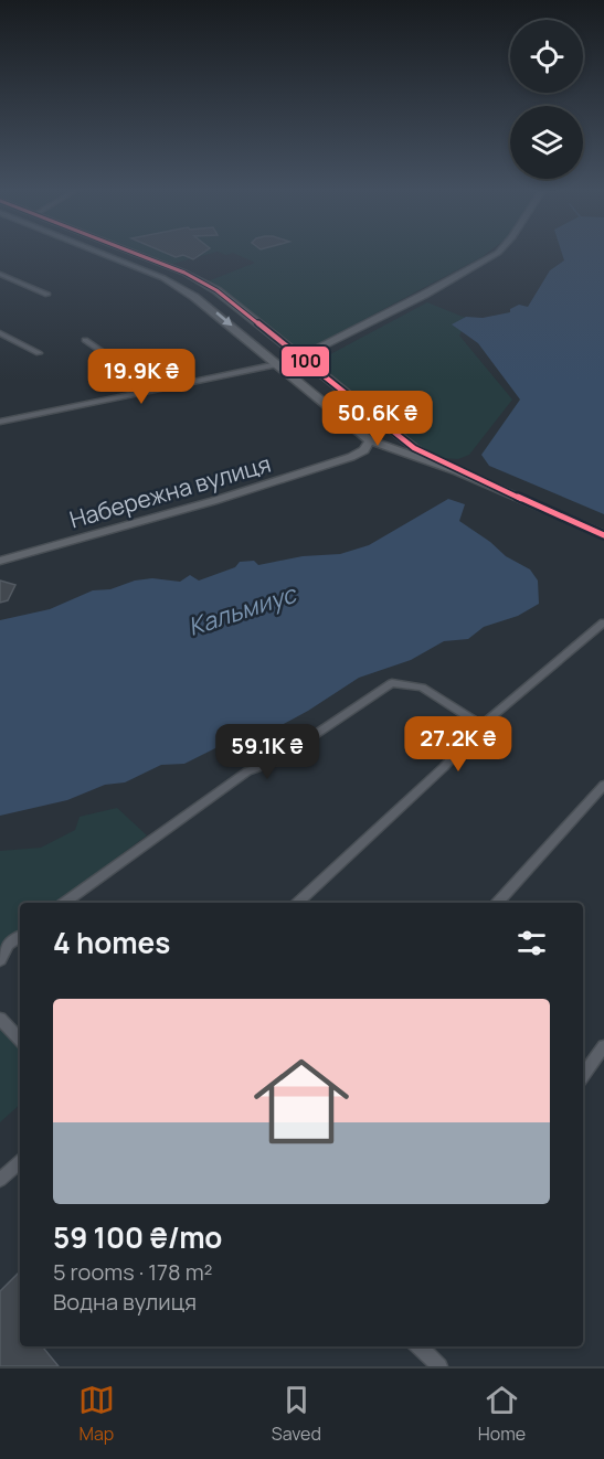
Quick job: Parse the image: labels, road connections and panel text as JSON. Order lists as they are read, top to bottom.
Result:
{
  "streets": {
    "main road": ["Набережна вулиця"]
  },
  "water": ["Кальмиус"],
  "lines": ["transit line 100"],
  "page": {
    "price": [
      "19.9K ₴",
      "50.6K ₴",
      "27.2K ₴",
      "59.1K ₴"
    ],
    "heading": "4 homes",
    "list": [
      {
        "name": "59 100 ₴/mo",
        "note": "5 rooms · 178 m² · Водна вулиця"
      }
    ],
    "tabs": ["Map", "Saved", "Home"]
  }
}
